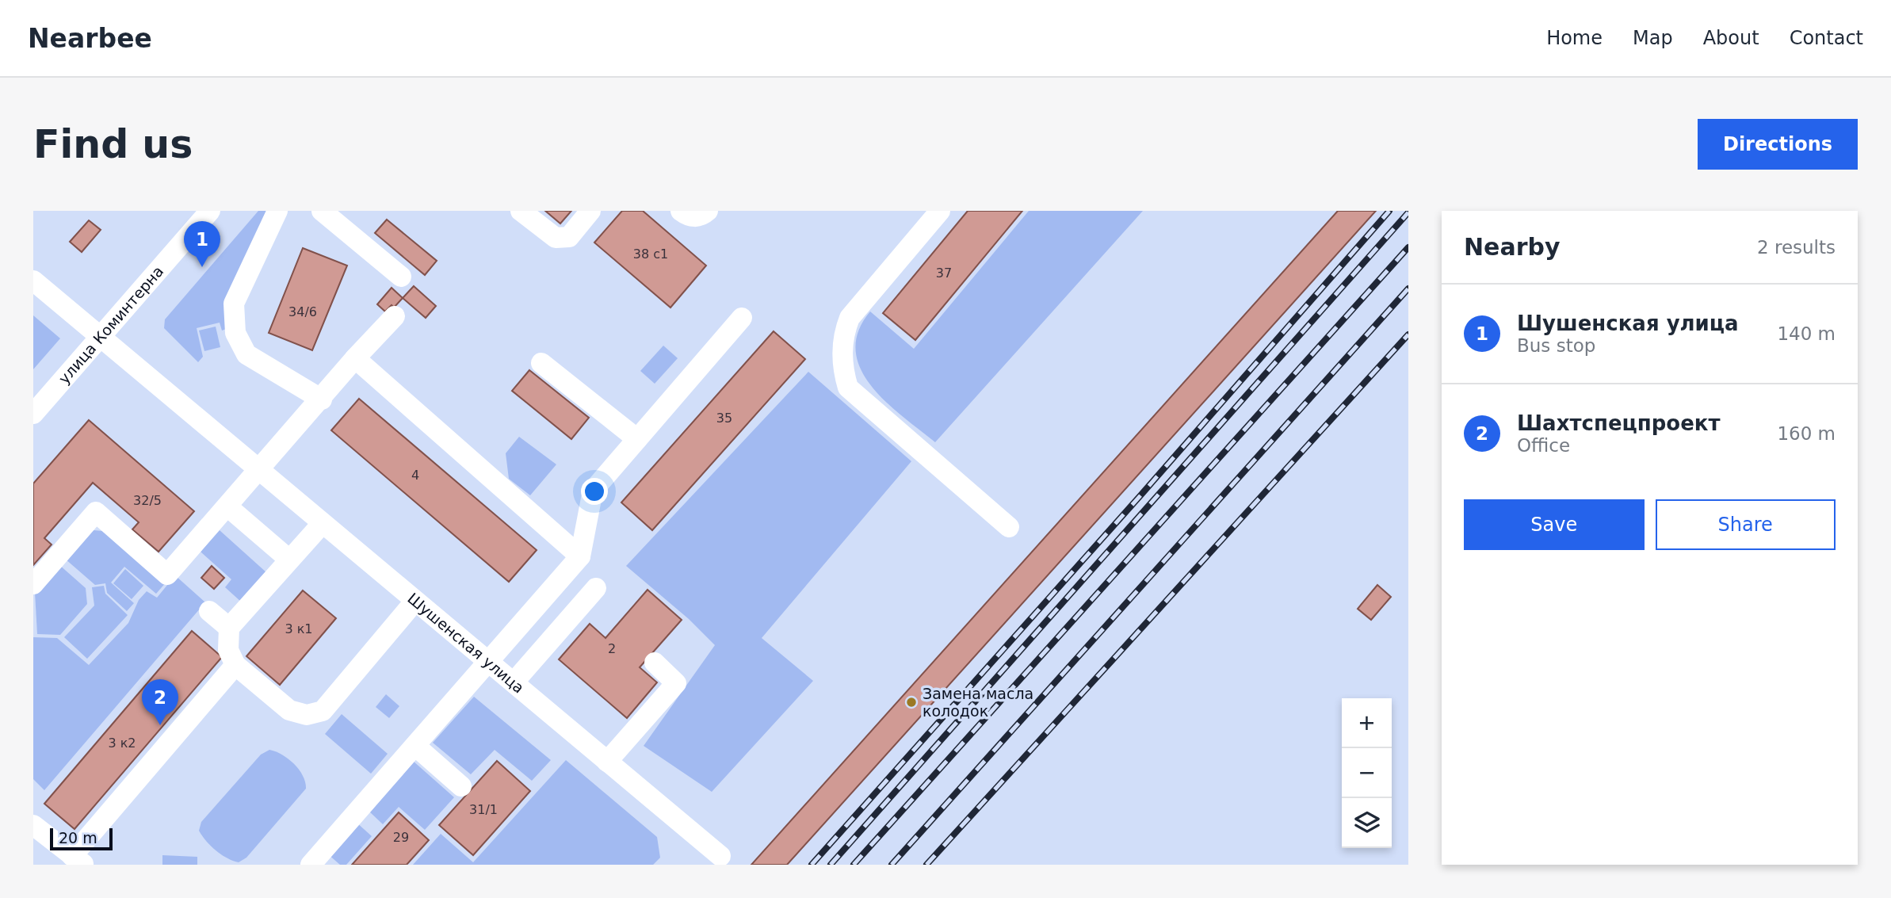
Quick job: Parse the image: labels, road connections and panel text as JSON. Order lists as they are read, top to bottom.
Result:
{
  "streets": {
    "street": ["улица Коминтерна", "Шушенская улица"]
  },
  "crossings": [
    ["улица Коминтерна", "Шушенская улица"]
  ],
  "places": ["Замена масла колодок"],
  "house_numbers": [
    "38 с1",
    "37",
    "34/6",
    "35",
    "4",
    "32/5",
    "3 к1",
    "2",
    "3 к2",
    "31/1",
    "29"
  ],
  "scale_bar": "20 m",
  "page": {
    "header": "Nearbee",
    "nav": [
      "Home",
      "Map",
      "About",
      "Contact"
    ],
    "buttons": [
      "Directions",
      ["Save", "Share"]
    ],
    "title": "Find us",
    "heading": ["Nearby", "2 results"],
    "pins": ["1", "2"],
    "list": [
      {
        "mark": "1",
        "name": "Шушенская улица",
        "note": "Bus stop",
        "value": "140 m"
      },
      {
        "mark": "2",
        "name": "Шахтспецпроект",
        "note": "Office",
        "value": "160 m"
      }
    ],
    "map_buttons": ["+", "−"],
    "scale": "20 m"
  }
}
